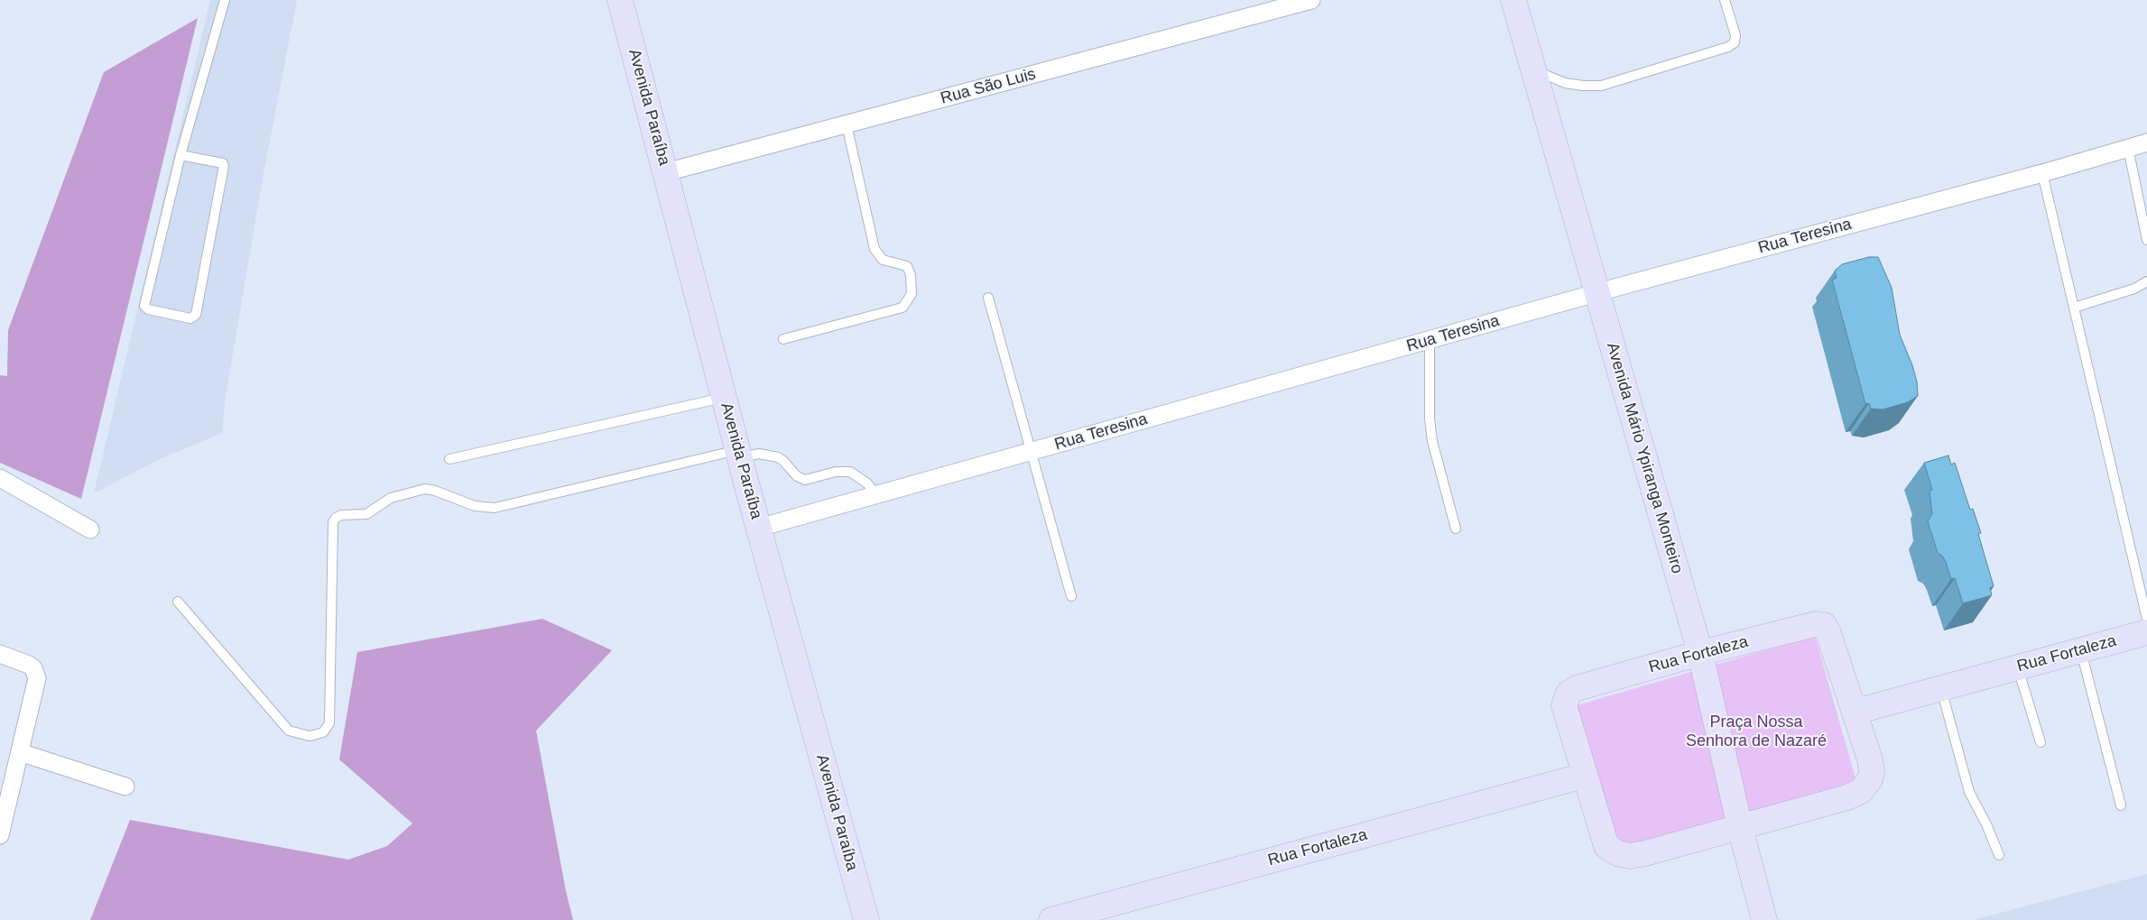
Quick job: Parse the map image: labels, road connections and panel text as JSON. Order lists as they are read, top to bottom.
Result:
{
  "streets": {
    "main road": ["Avenida Paraíba", "Avenida Mário Ypiranga Monteiro", "Rua Fortaleza"],
    "street": ["Rua São Luis", "Rua Teresina"]
  },
  "crossings": [
    ["Rua São Luis", "Avenida Paraíba"],
    ["Avenida Paraíba", "Rua Teresina"],
    ["Rua Teresina", "Avenida Mário Ypiranga Monteiro"],
    ["Avenida Mário Ypiranga Monteiro", "Rua Fortaleza"]
  ],
  "parks": ["Praça Nossa Senhora de Nazaré"]
}
